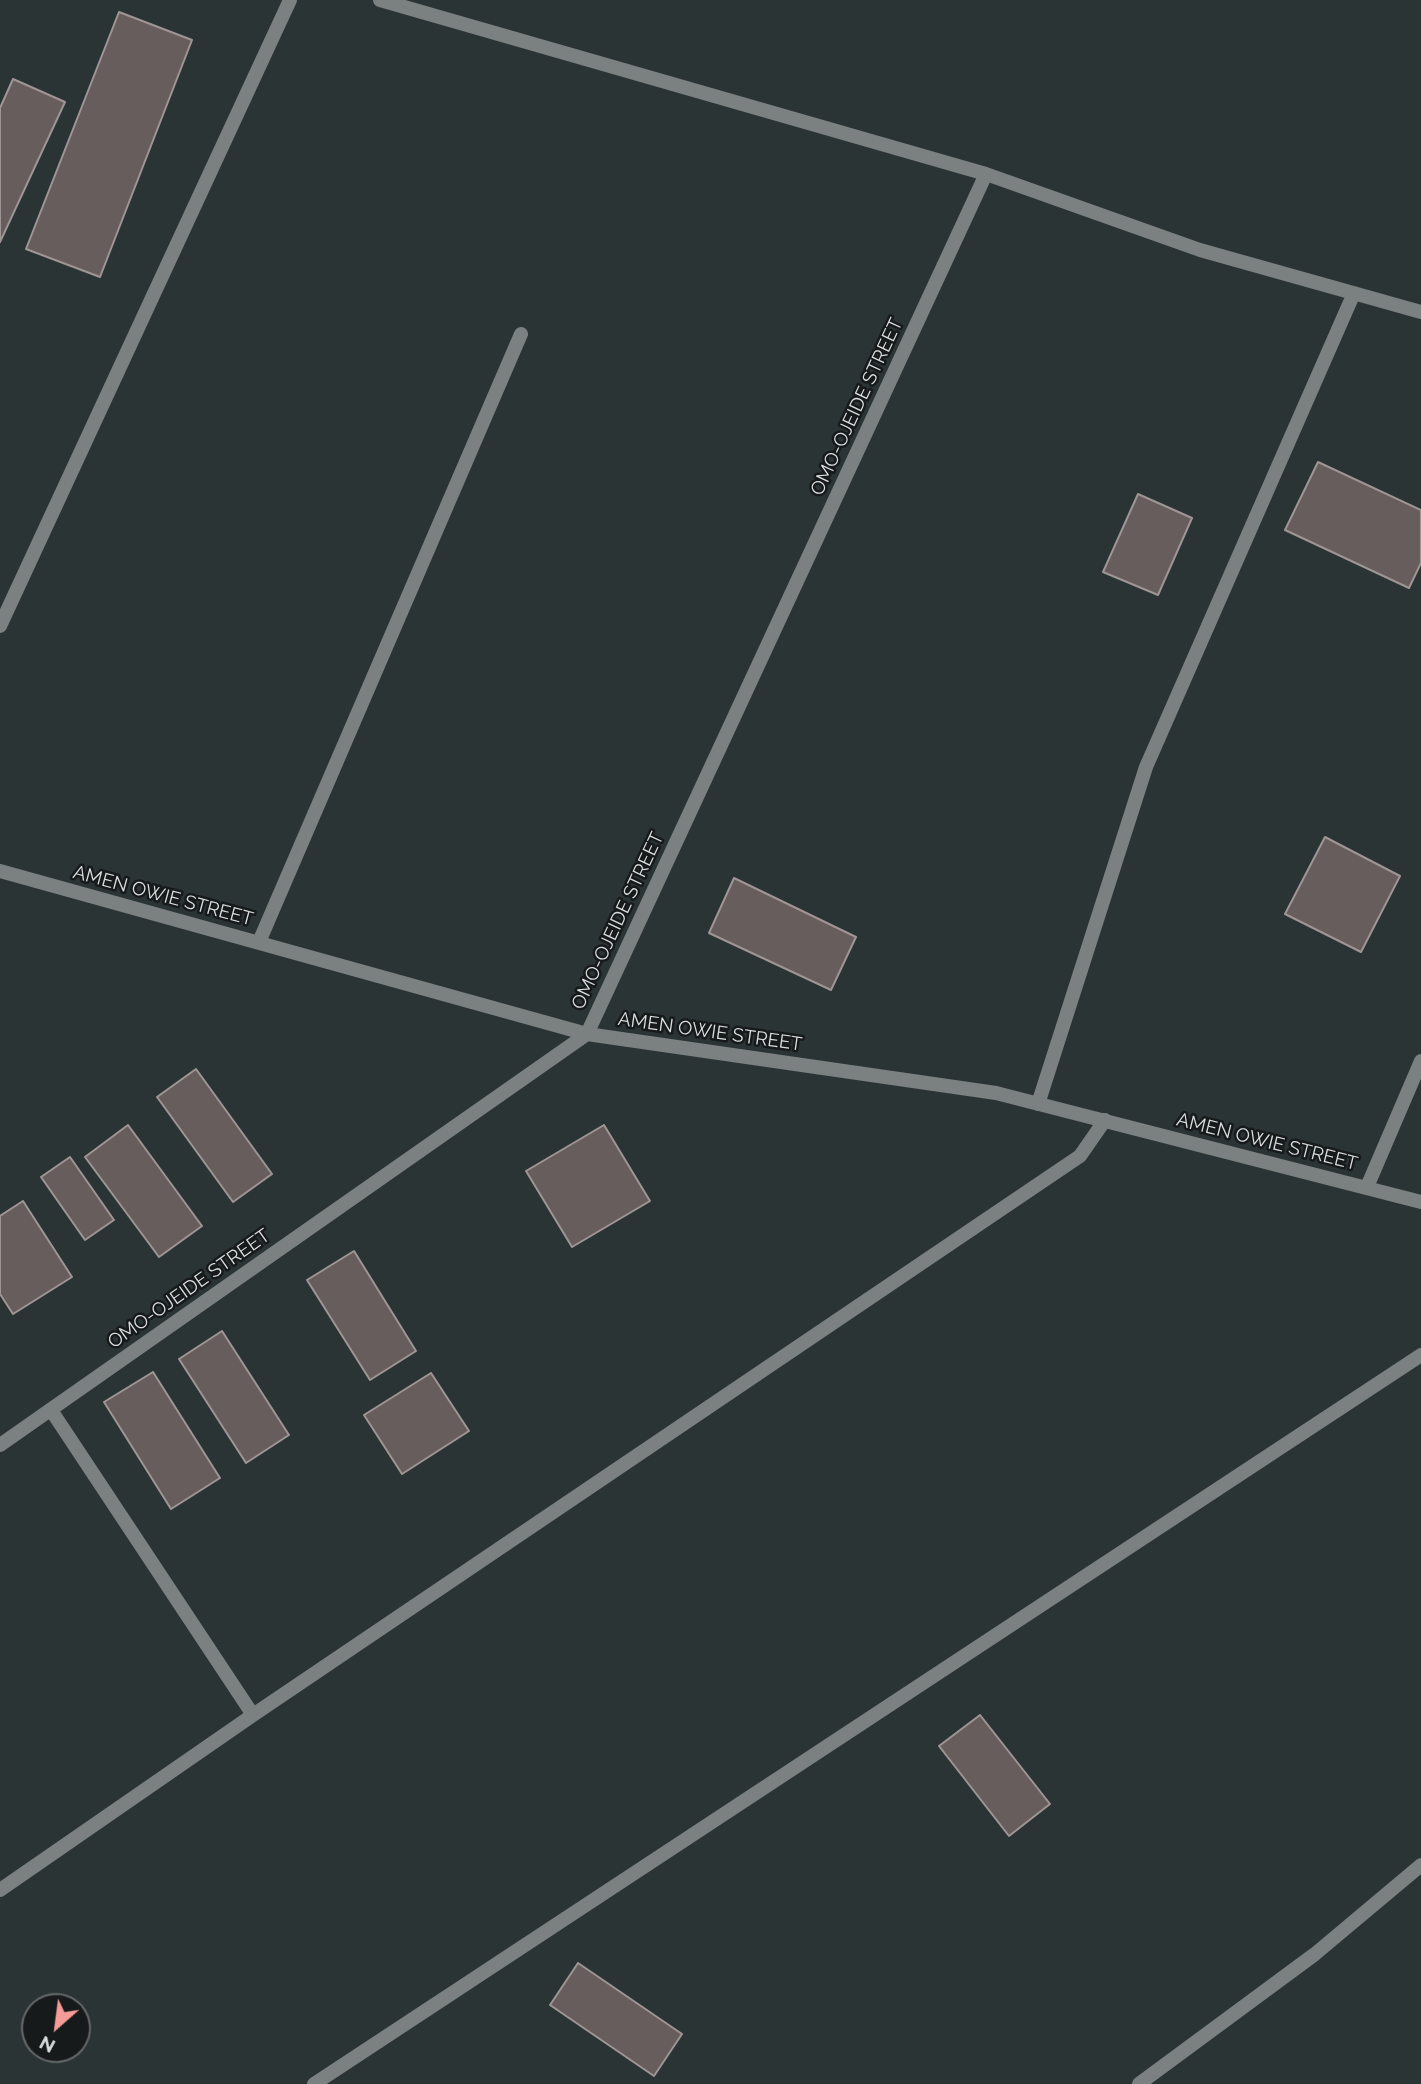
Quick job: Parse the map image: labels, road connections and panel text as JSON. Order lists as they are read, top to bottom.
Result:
{
  "streets": {
    "street": ["OMO-OJEIDE STREET", "AMEN OWIE STREET"]
  },
  "crossings": [
    ["OMO-OJEIDE STREET", "AMEN OWIE STREET"]
  ],
  "north": "bottom left"
}
